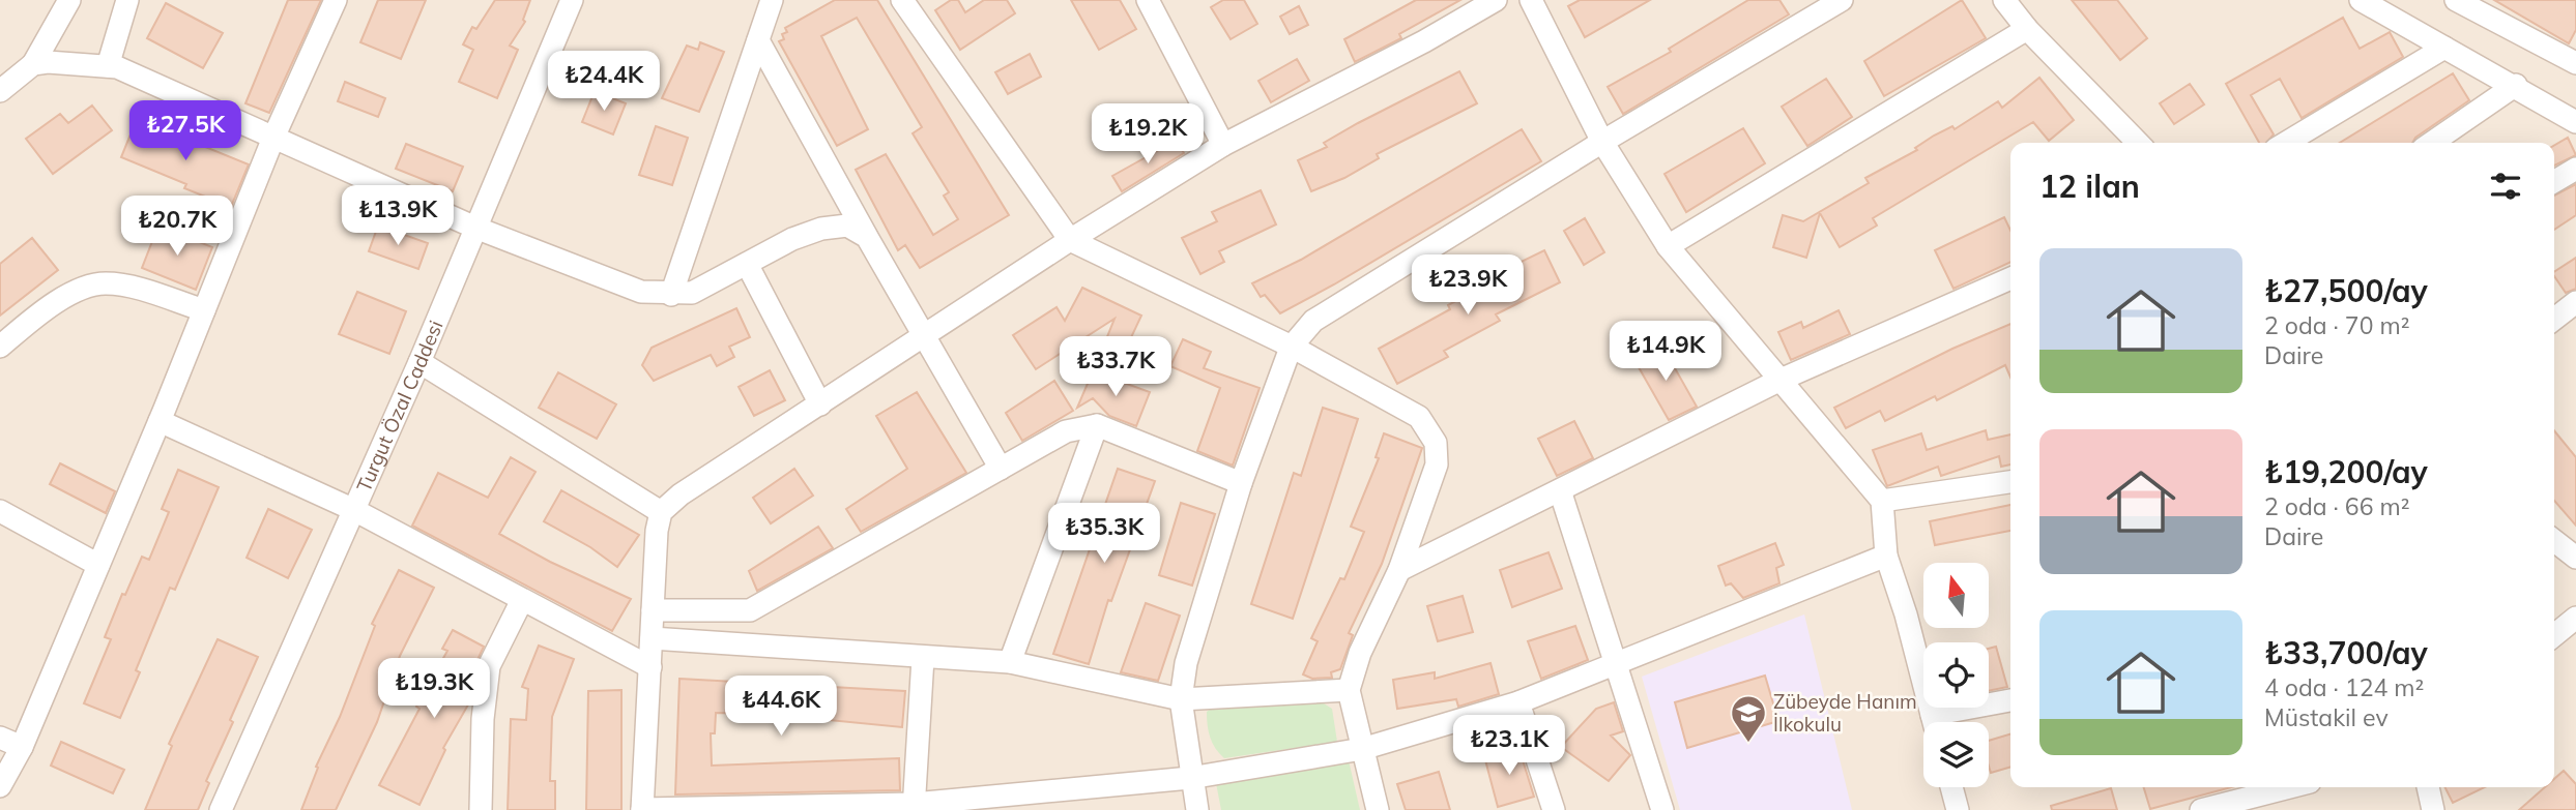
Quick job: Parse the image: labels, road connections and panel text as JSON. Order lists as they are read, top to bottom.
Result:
{
  "streets": {
    "street": ["Turgut Özal Caddesi"]
  },
  "places": {
    "school or university": ["Zübeyde Hanım İlkokulu"]
  },
  "north": "top",
  "page": {
    "price": [
      "₺24.4K",
      "₺27.5K",
      "₺19.2K",
      "₺13.9K",
      "₺20.7K",
      "₺23.9K",
      "₺14.9K",
      "₺33.7K",
      "₺35.3K",
      "₺19.3K",
      "₺44.6K",
      "₺23.1K"
    ],
    "heading": "12 ilan",
    "list": [
      {
        "name": "₺27,500/ay",
        "note": "2 oda · 70 m² · Daire"
      },
      {
        "name": "₺19,200/ay",
        "note": "2 oda · 66 m² · Daire"
      },
      {
        "name": "₺33,700/ay",
        "note": "4 oda · 124 m² · Müstakil ev"
      }
    ]
  }
}
